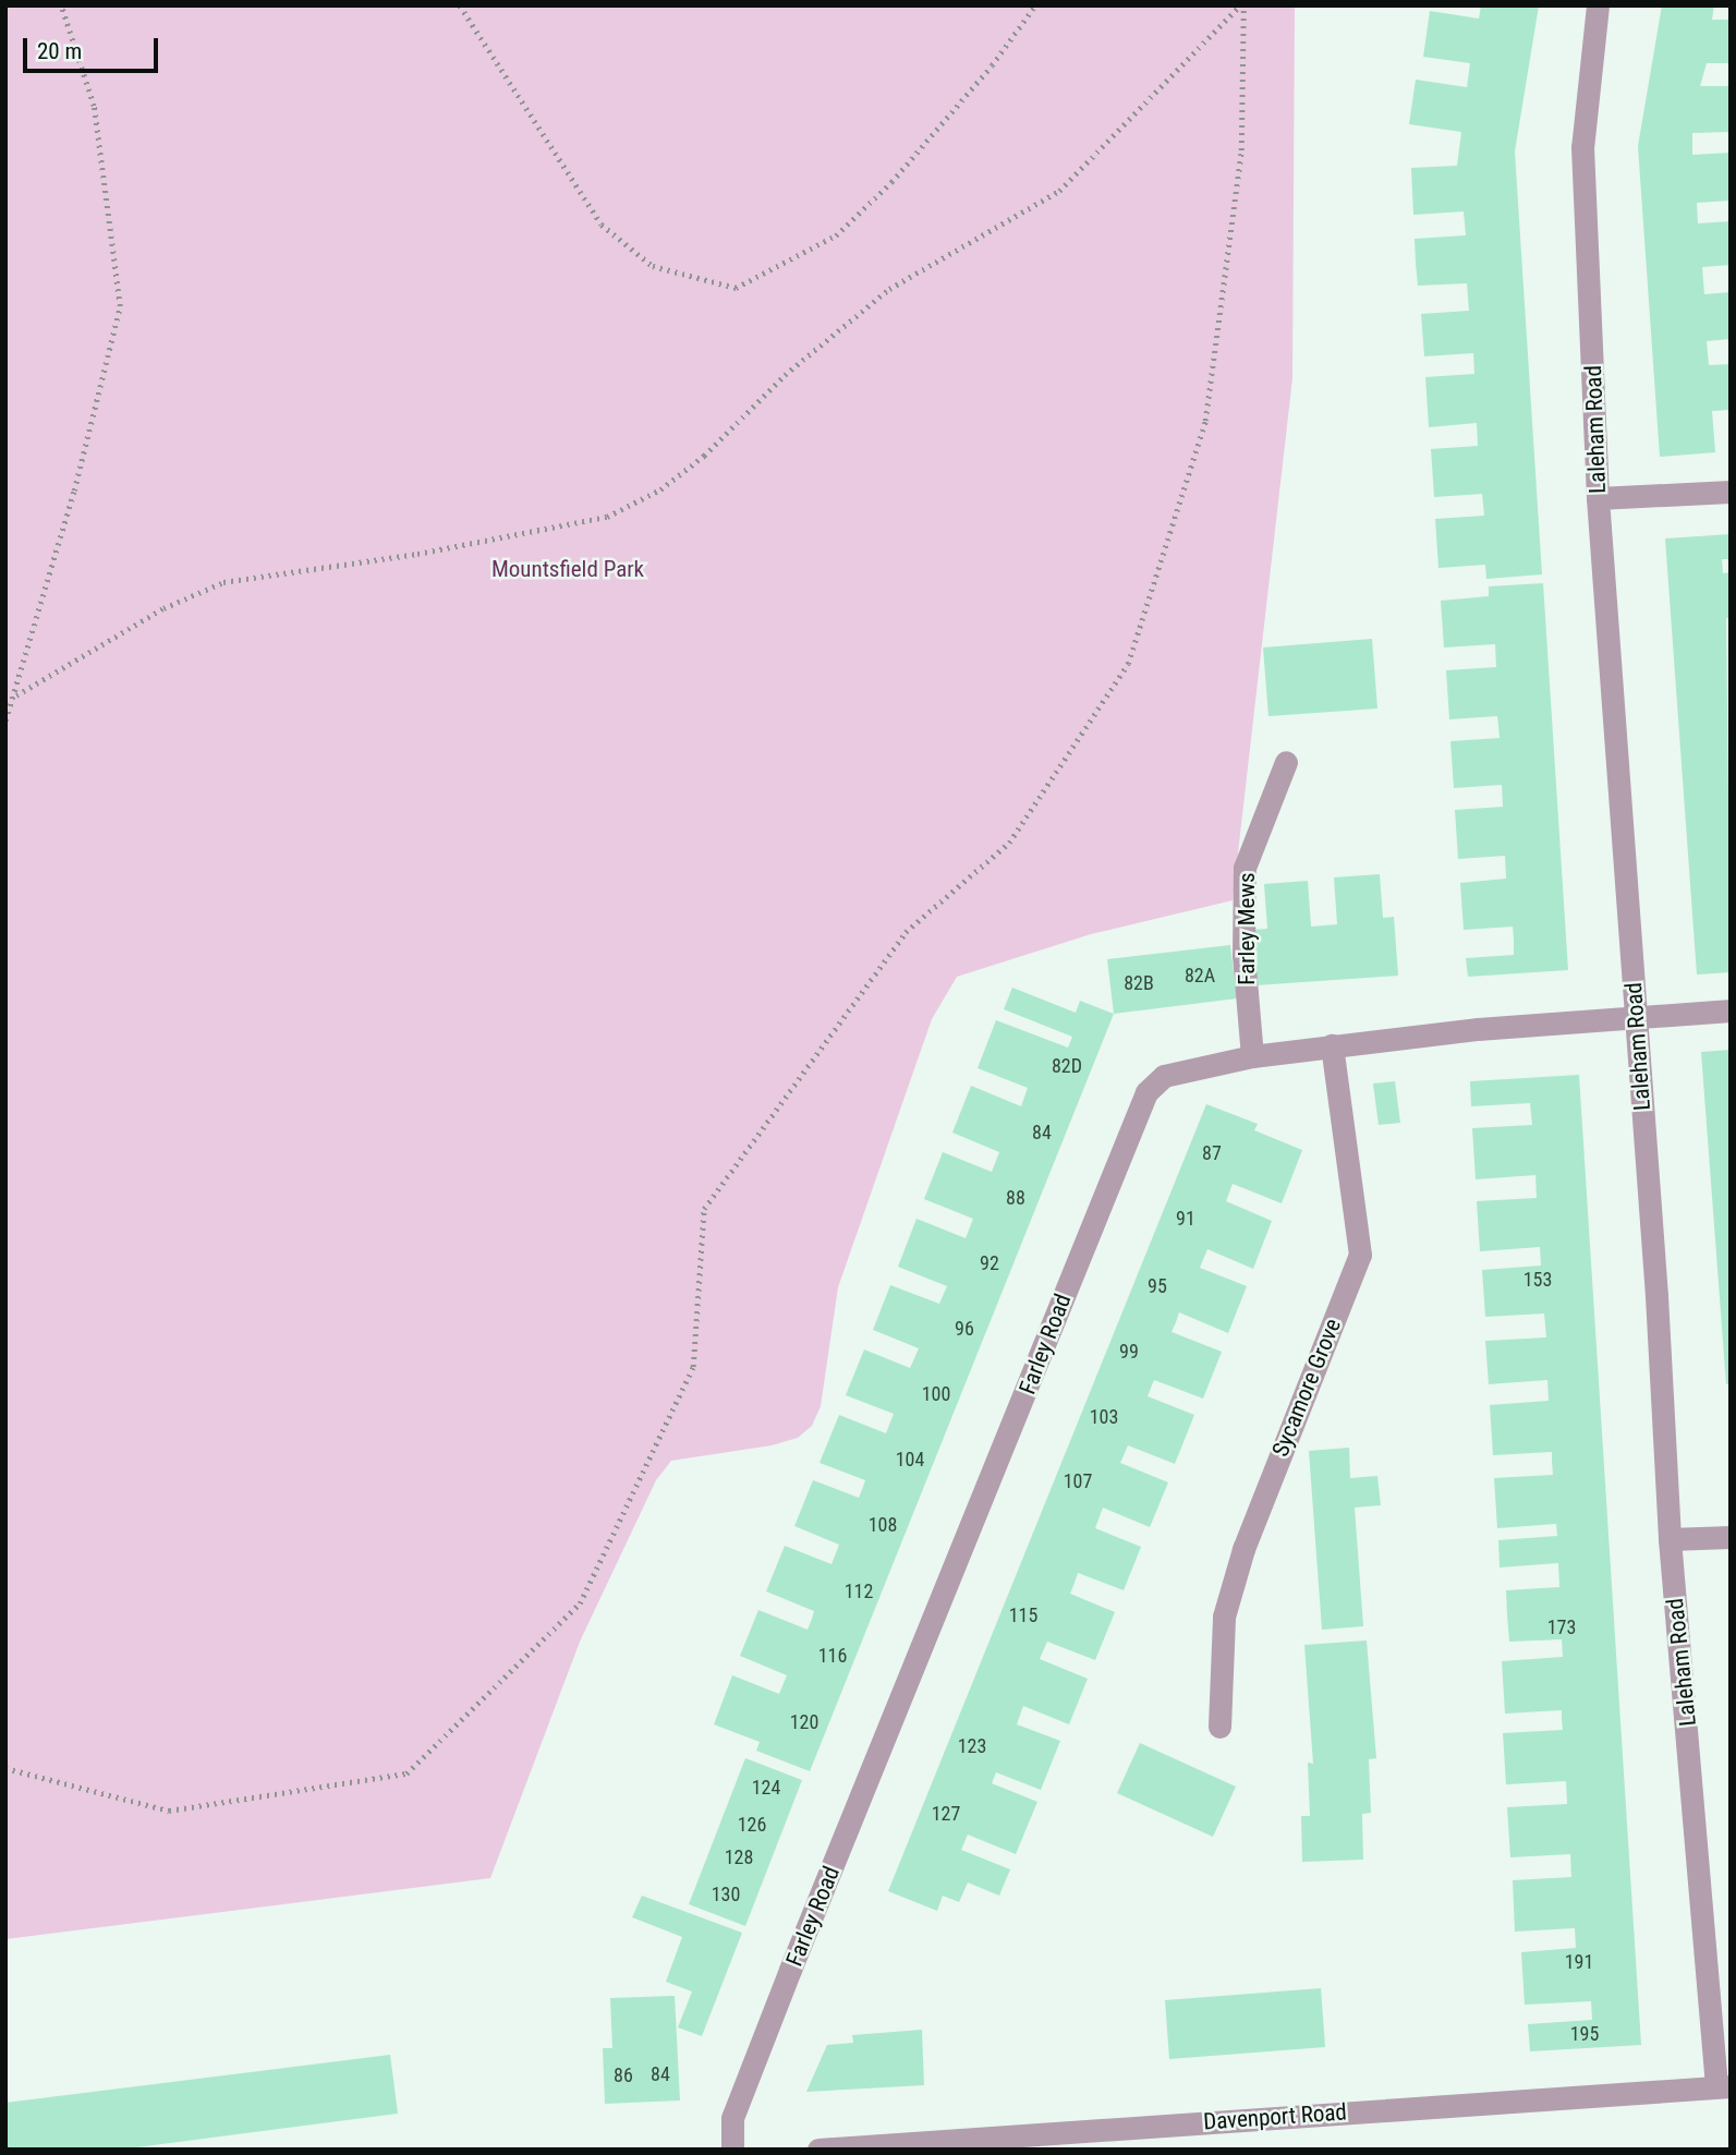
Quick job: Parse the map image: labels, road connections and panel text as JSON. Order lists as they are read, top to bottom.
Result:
{
  "streets": {
    "street": [
      "Laleham Road",
      "Farley Mews",
      "Farley Road",
      "Sycamore Grove",
      "Davenport Road"
    ]
  },
  "crossings": [
    ["Laleham Road", "Farley Road"],
    ["Laleham Road", "Davenport Road"],
    ["Farley Mews", "Farley Road"],
    ["Farley Road", "Sycamore Grove"]
  ],
  "parks": ["Mountsfield Park"],
  "house_numbers": [
    "82A",
    "82B",
    "82D",
    "84",
    "87",
    "88",
    "91",
    "92",
    "153",
    "95",
    "96",
    "99",
    "100",
    "103",
    "104",
    "107",
    "108",
    "112",
    "115",
    "173",
    "116",
    "120",
    "123",
    "124",
    "127",
    "126",
    "128",
    "130",
    "191",
    "195",
    "84",
    "86"
  ],
  "scale_bar": "20 m"
}
